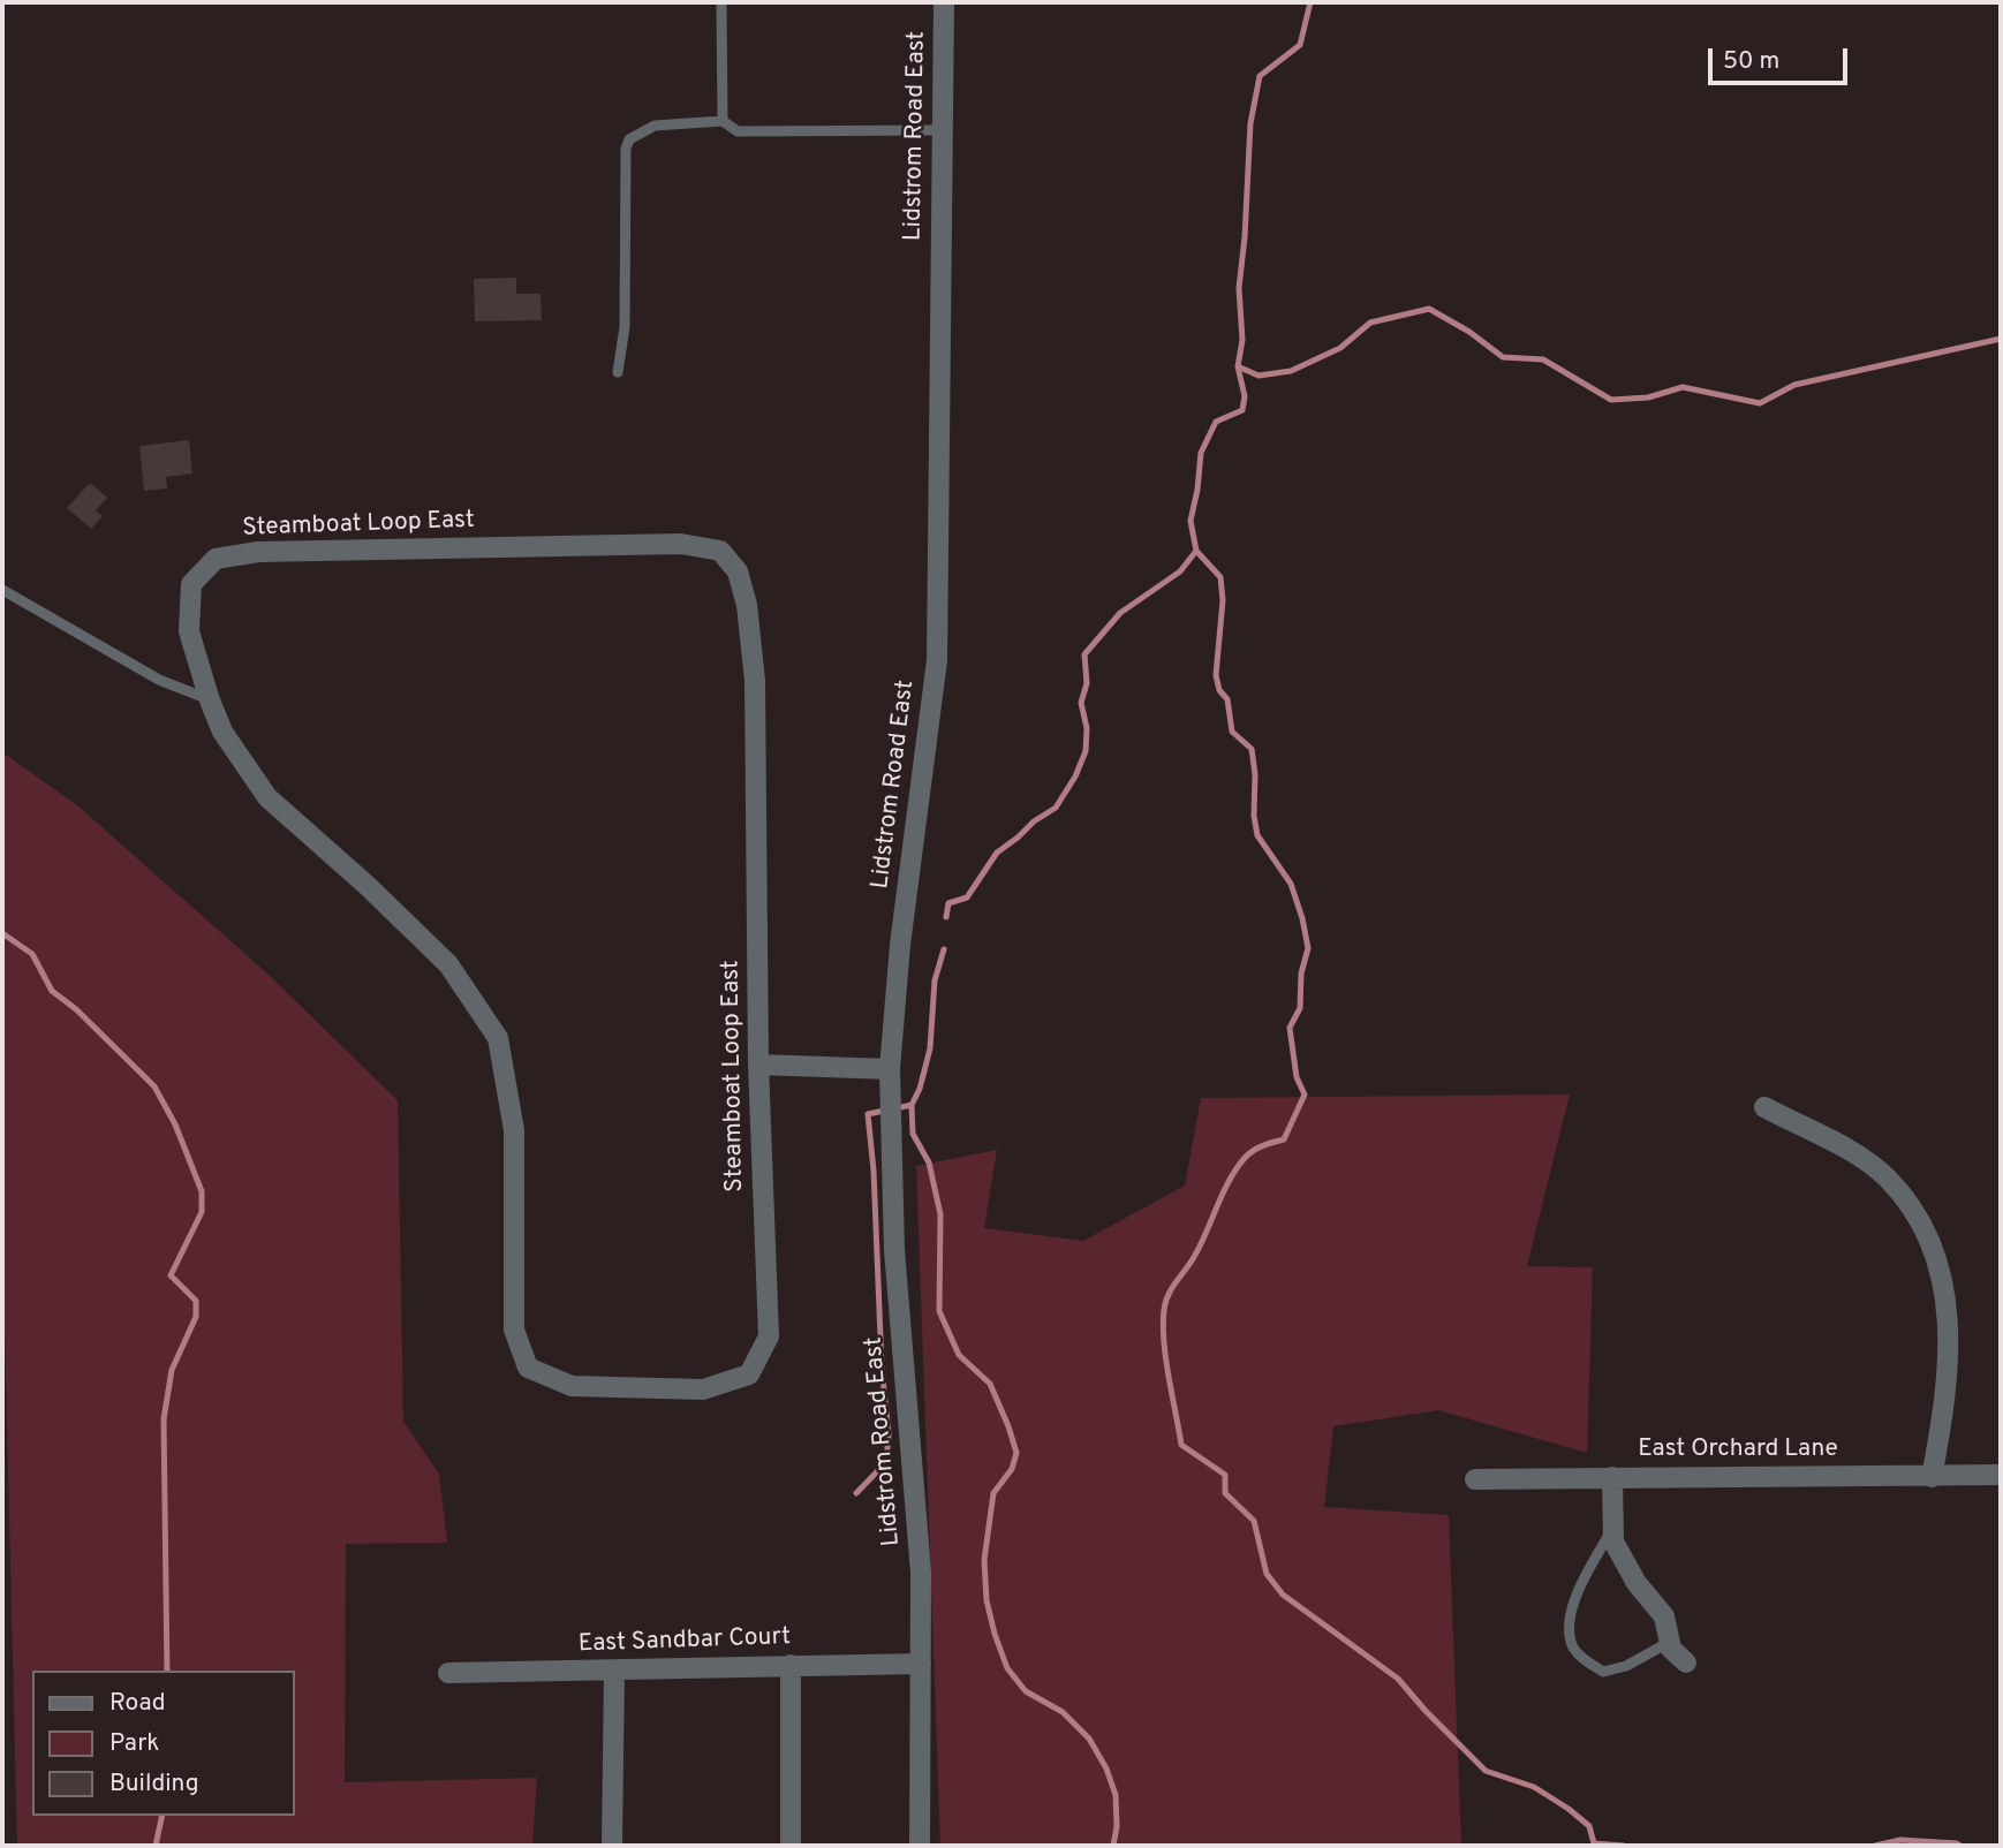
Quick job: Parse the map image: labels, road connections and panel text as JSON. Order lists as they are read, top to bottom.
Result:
{
  "streets": {
    "street": [
      "Lidstrom Road East",
      "Steamboat Loop East",
      "East Orchard Lane",
      "East Sandbar Court"
    ]
  },
  "crossings": [
    ["Lidstrom Road East", "East Sandbar Court"]
  ],
  "legend": ["Road", "Park", "Building"],
  "scale_bar": "50 m"
}
